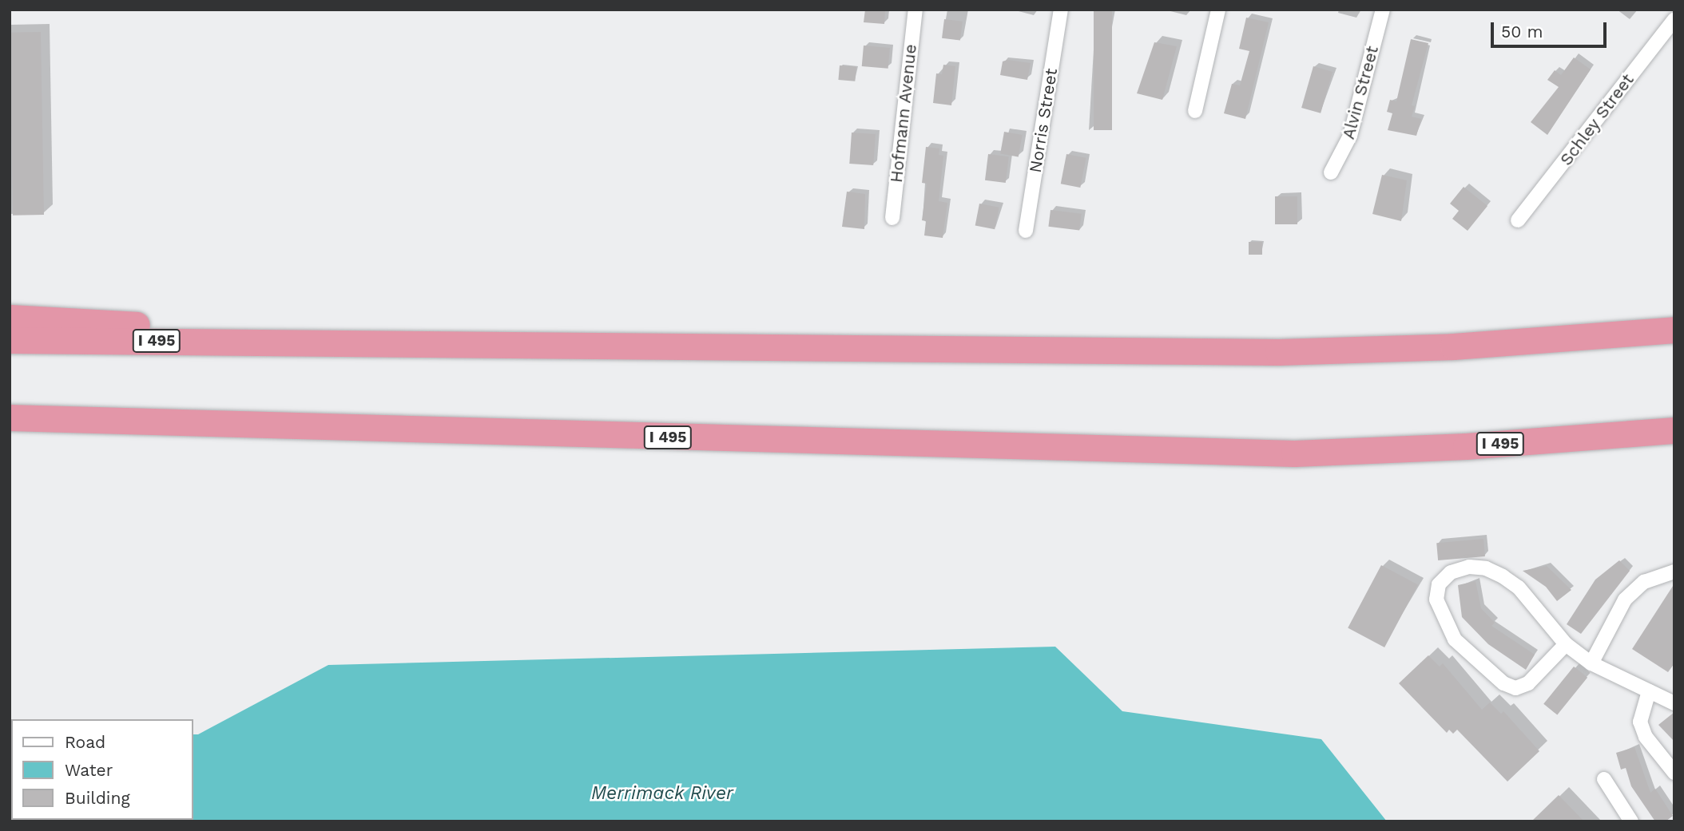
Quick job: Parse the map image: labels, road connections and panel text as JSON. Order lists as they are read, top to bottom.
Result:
{
  "streets": {
    "highway": ["I 495"],
    "street": [
      "Alvin Street",
      "Hofmann Avenue",
      "Schley Street",
      "Norris Street"
    ]
  },
  "water": ["Merrimack River"],
  "legend": ["Road", "Water", "Building"],
  "scale_bar": "50 m"
}
